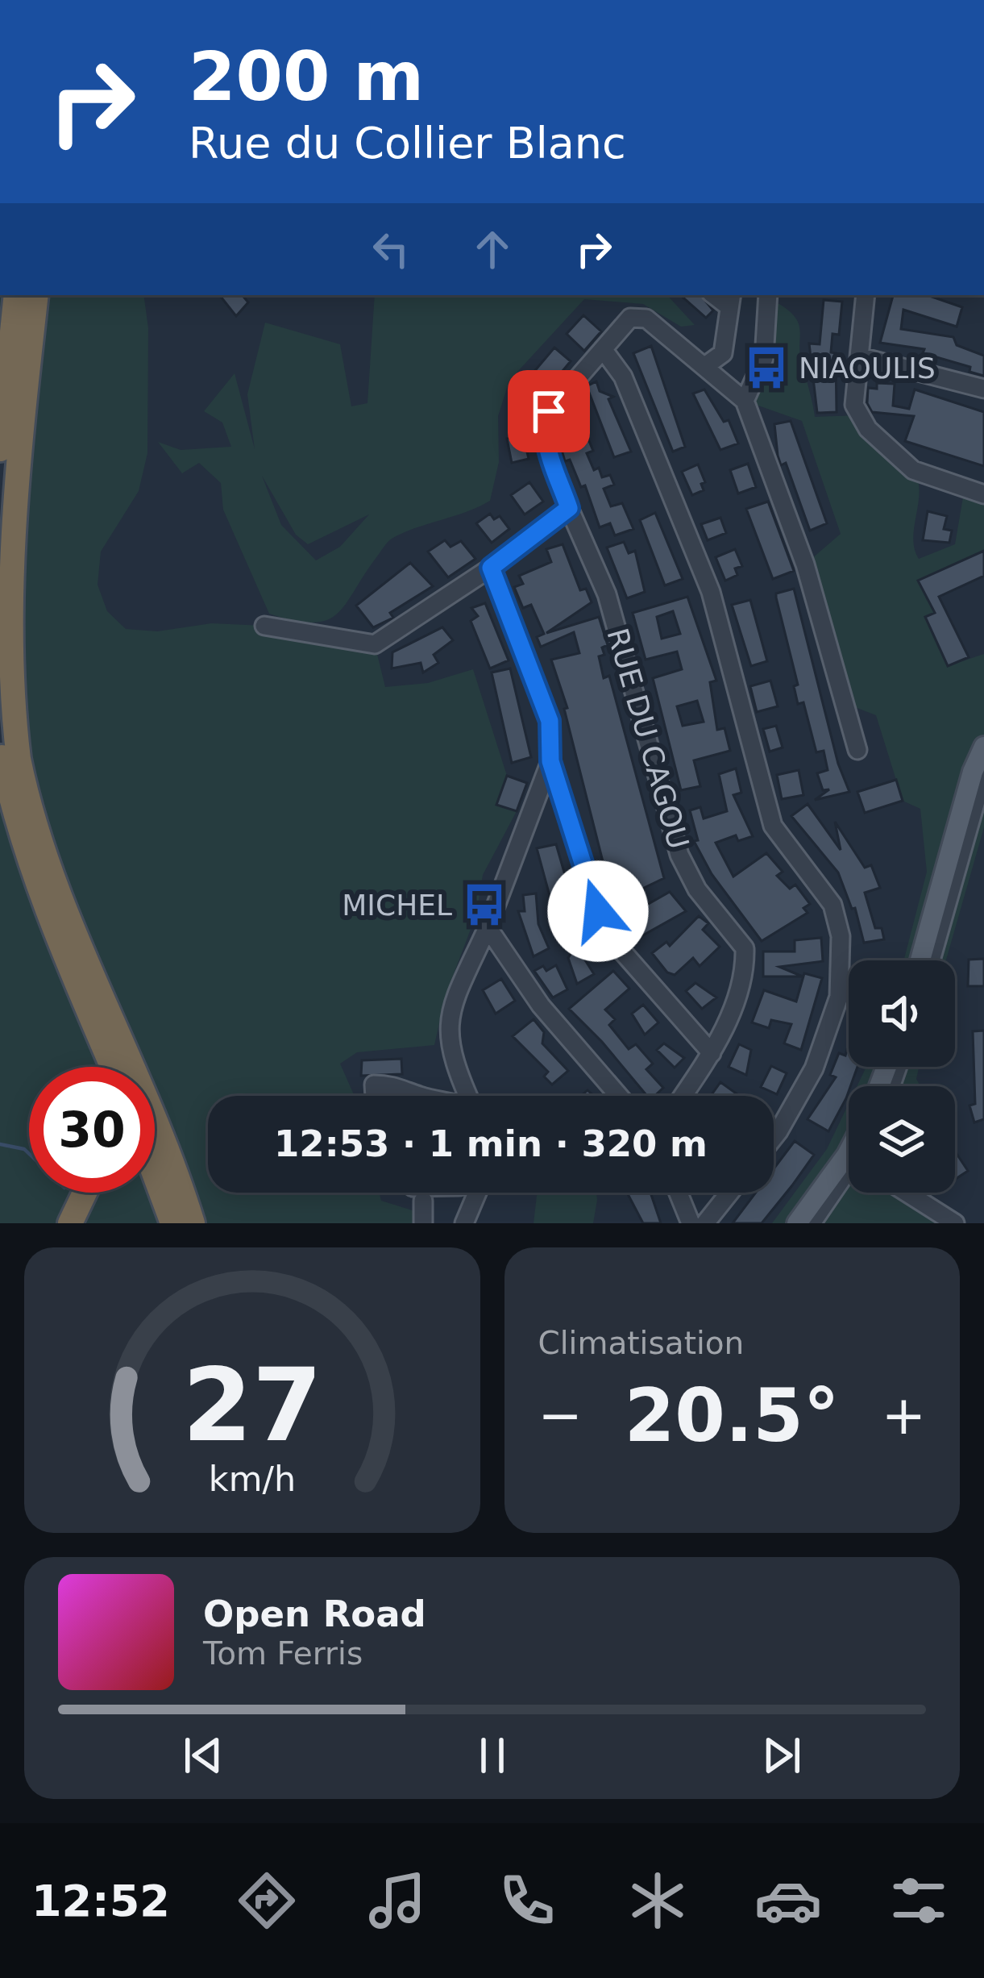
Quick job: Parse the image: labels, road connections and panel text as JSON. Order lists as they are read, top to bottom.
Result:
{
  "streets": {
    "street": ["RUE DU CAGOU"]
  },
  "places": {
    "bus stop": ["NIAOULIS", "MICHEL"]
  },
  "page": {
    "turn": ["200 m", "Rue du Collier Blanc"],
    "limit": "30",
    "trip": "12:53 · 1 min · 320 m",
    "tile": "Climatisation",
    "heat": ["−", "20.5°", "+"],
    "song": ["Open Road", "Tom Ferris"],
    "tabs": "12:52",
    "gauge": ["27", "km/h"]
  }
}
